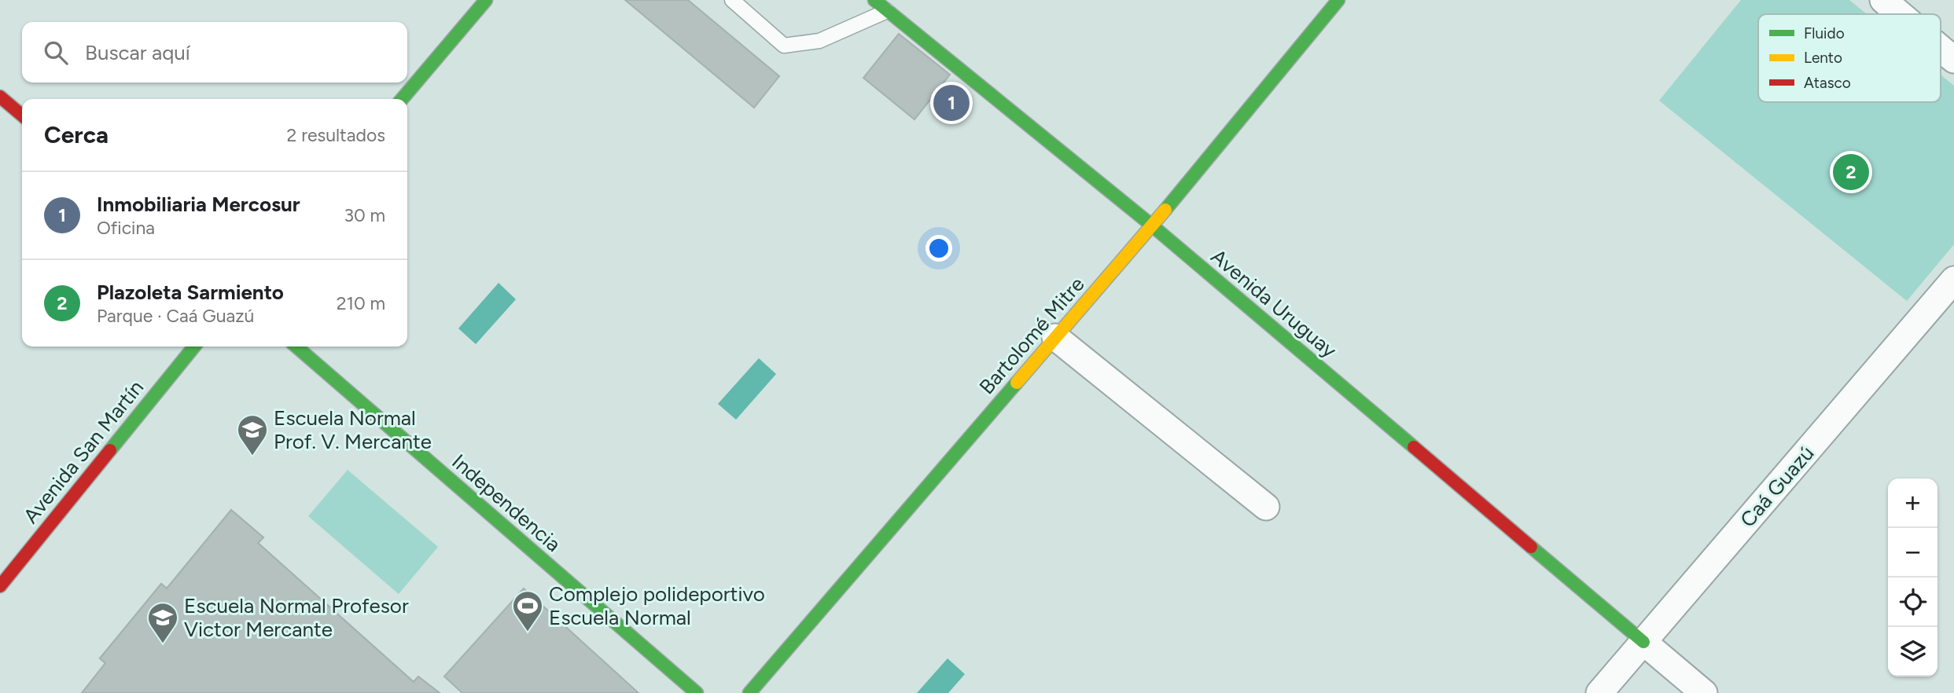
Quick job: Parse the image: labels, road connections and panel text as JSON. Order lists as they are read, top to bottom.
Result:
{
  "streets": {
    "main road": [
      "Avenida Uruguay",
      "Bartolomé Mitre",
      "Avenida San Martín",
      "Independencia"
    ],
    "street": ["Caá Guazú"]
  },
  "crossings": [
    ["Avenida Uruguay", "Bartolomé Mitre"],
    ["Avenida Uruguay", "Caá Guazú"]
  ],
  "places": {
    "school or university": ["Escuela Normal Prof. V. Mercante", "Escuela Normal Profesor Victor Mercante"],
    "sports": ["Complejo polideportivo Escuela Normal"]
  },
  "legend": ["Fluido", "Lento", "Atasco"],
  "page": {
    "search": "Buscar aquí",
    "pins": ["1", "2"],
    "heading": ["Cerca", "2 resultados"],
    "list": [
      {
        "mark": "1",
        "name": "Inmobiliaria Mercosur",
        "note": "Oficina",
        "value": "30 m"
      },
      {
        "mark": "2",
        "name": "Plazoleta Sarmiento",
        "note": "Parque · Caá Guazú",
        "value": "210 m"
      }
    ],
    "map_buttons": ["+", "−"]
  }
}
